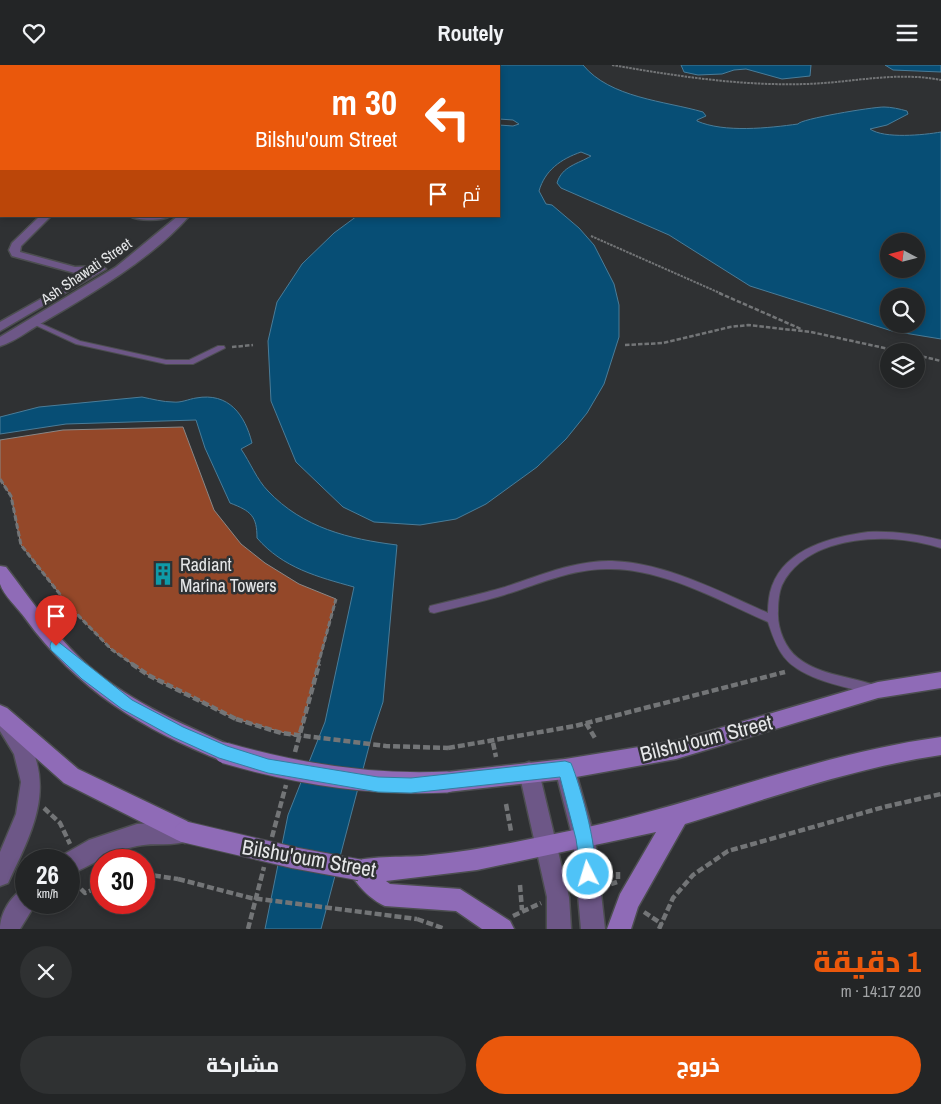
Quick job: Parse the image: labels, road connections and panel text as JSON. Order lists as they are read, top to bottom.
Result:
{
  "streets": {
    "main road": ["Bilshu'oum Street"],
    "street": ["Ash Shawati Street"]
  },
  "places": {
    "building": ["Radiant Marina Towers"]
  },
  "north": "left",
  "page": {
    "header": "Routely",
    "turn": ["30 m", "Bilshu'oum Street"],
    "then": "ثم",
    "speed": "26 km/h",
    "limit": "30",
    "heading": ["1 دقيقة", "220 m · 14:17"],
    "buttons": ["خروج", "مشاركة"]
  }
}
